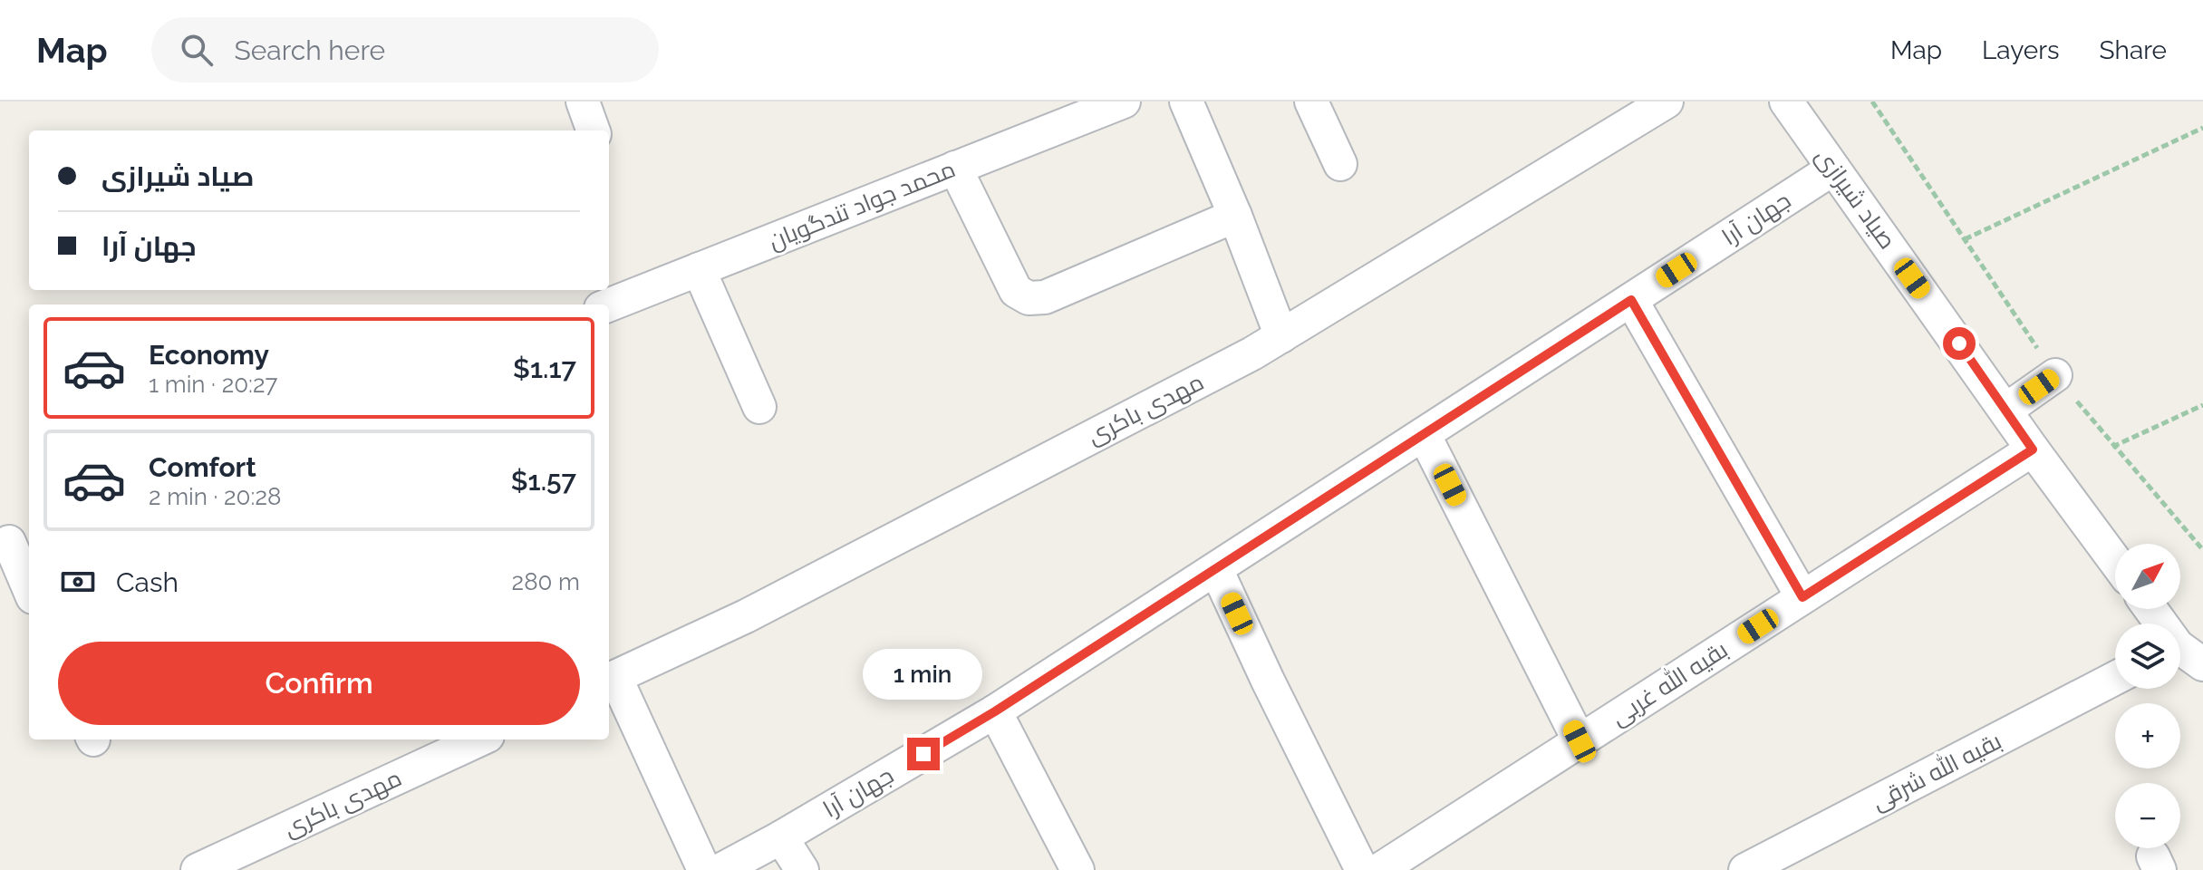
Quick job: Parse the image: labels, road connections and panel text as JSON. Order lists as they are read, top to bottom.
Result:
{
  "streets": {
    "street": [
      "صیاد شیرازی",
      "محمد جواد تندگویان",
      "جهان آرا",
      "مهدی باکری",
      "بقیه الله غربی",
      "بقیه الله شرقی"
    ]
  },
  "crossings": [
    ["صیاد شیرازی", "جهان آرا"],
    ["صیاد شیرازی", "بقیه الله غربی"]
  ],
  "north": "top right",
  "page": {
    "header": "Map",
    "search": "Search here",
    "nav": ["Map", "Layers", "Share"],
    "banner": ["صیاد شیرازی", "جهان آرا"],
    "list": [
      {
        "name": "Economy",
        "note": "1 min · 20:27",
        "value": "$1.17"
      },
      {
        "name": "Comfort",
        "note": "2 min · 20:28",
        "value": "$1.57"
      }
    ],
    "pay": ["Cash", "280 m"],
    "map_buttons": ["+", "−"],
    "buttons": "Confirm",
    "bubble": "1 min"
  }
}
